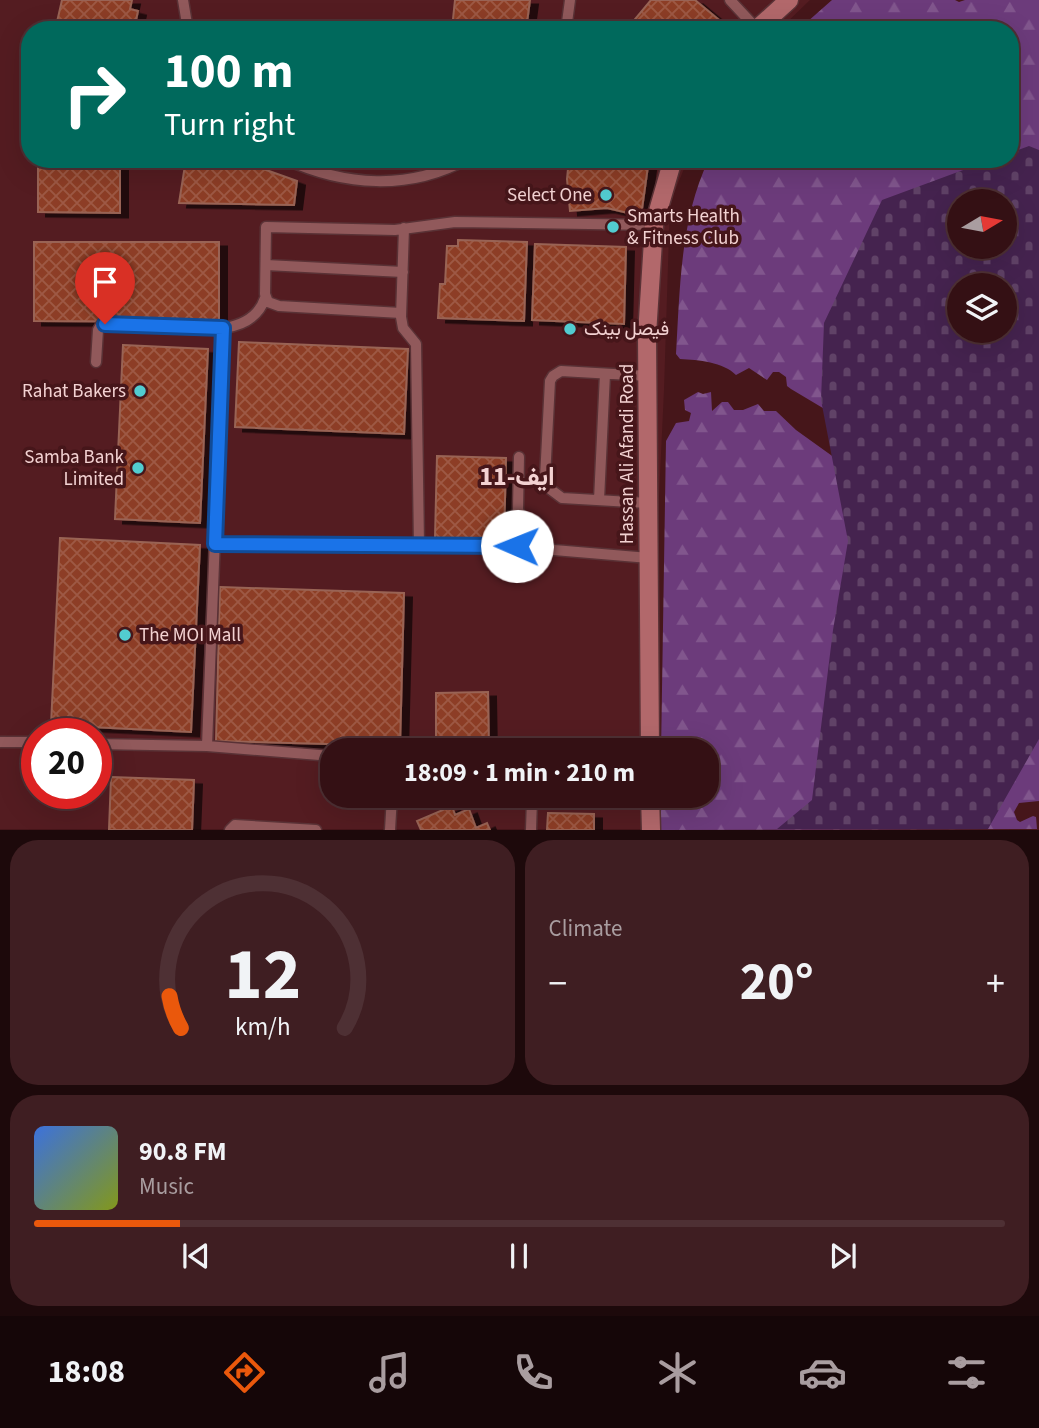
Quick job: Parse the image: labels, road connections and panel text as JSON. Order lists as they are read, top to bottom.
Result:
{
  "streets": {
    "street": ["Hassan Ali Afandi Road"]
  },
  "districts": ["ایف-11"],
  "places": [
    "Select One",
    "Smarts Health & Fitness Club",
    "فیصل بینک",
    "Rahat Bakers",
    "Samba Bank Limited",
    "The MOI Mall"
  ],
  "north": "right",
  "page": {
    "turn": ["100 m", "Turn right"],
    "limit": "20",
    "trip": "18:09 · 1 min · 210 m",
    "tile": "Climate",
    "heat": ["−", "20°", "+"],
    "song": ["90.8 FM", "Music"],
    "tabs": "18:08",
    "gauge": ["12", "km/h"]
  }
}
